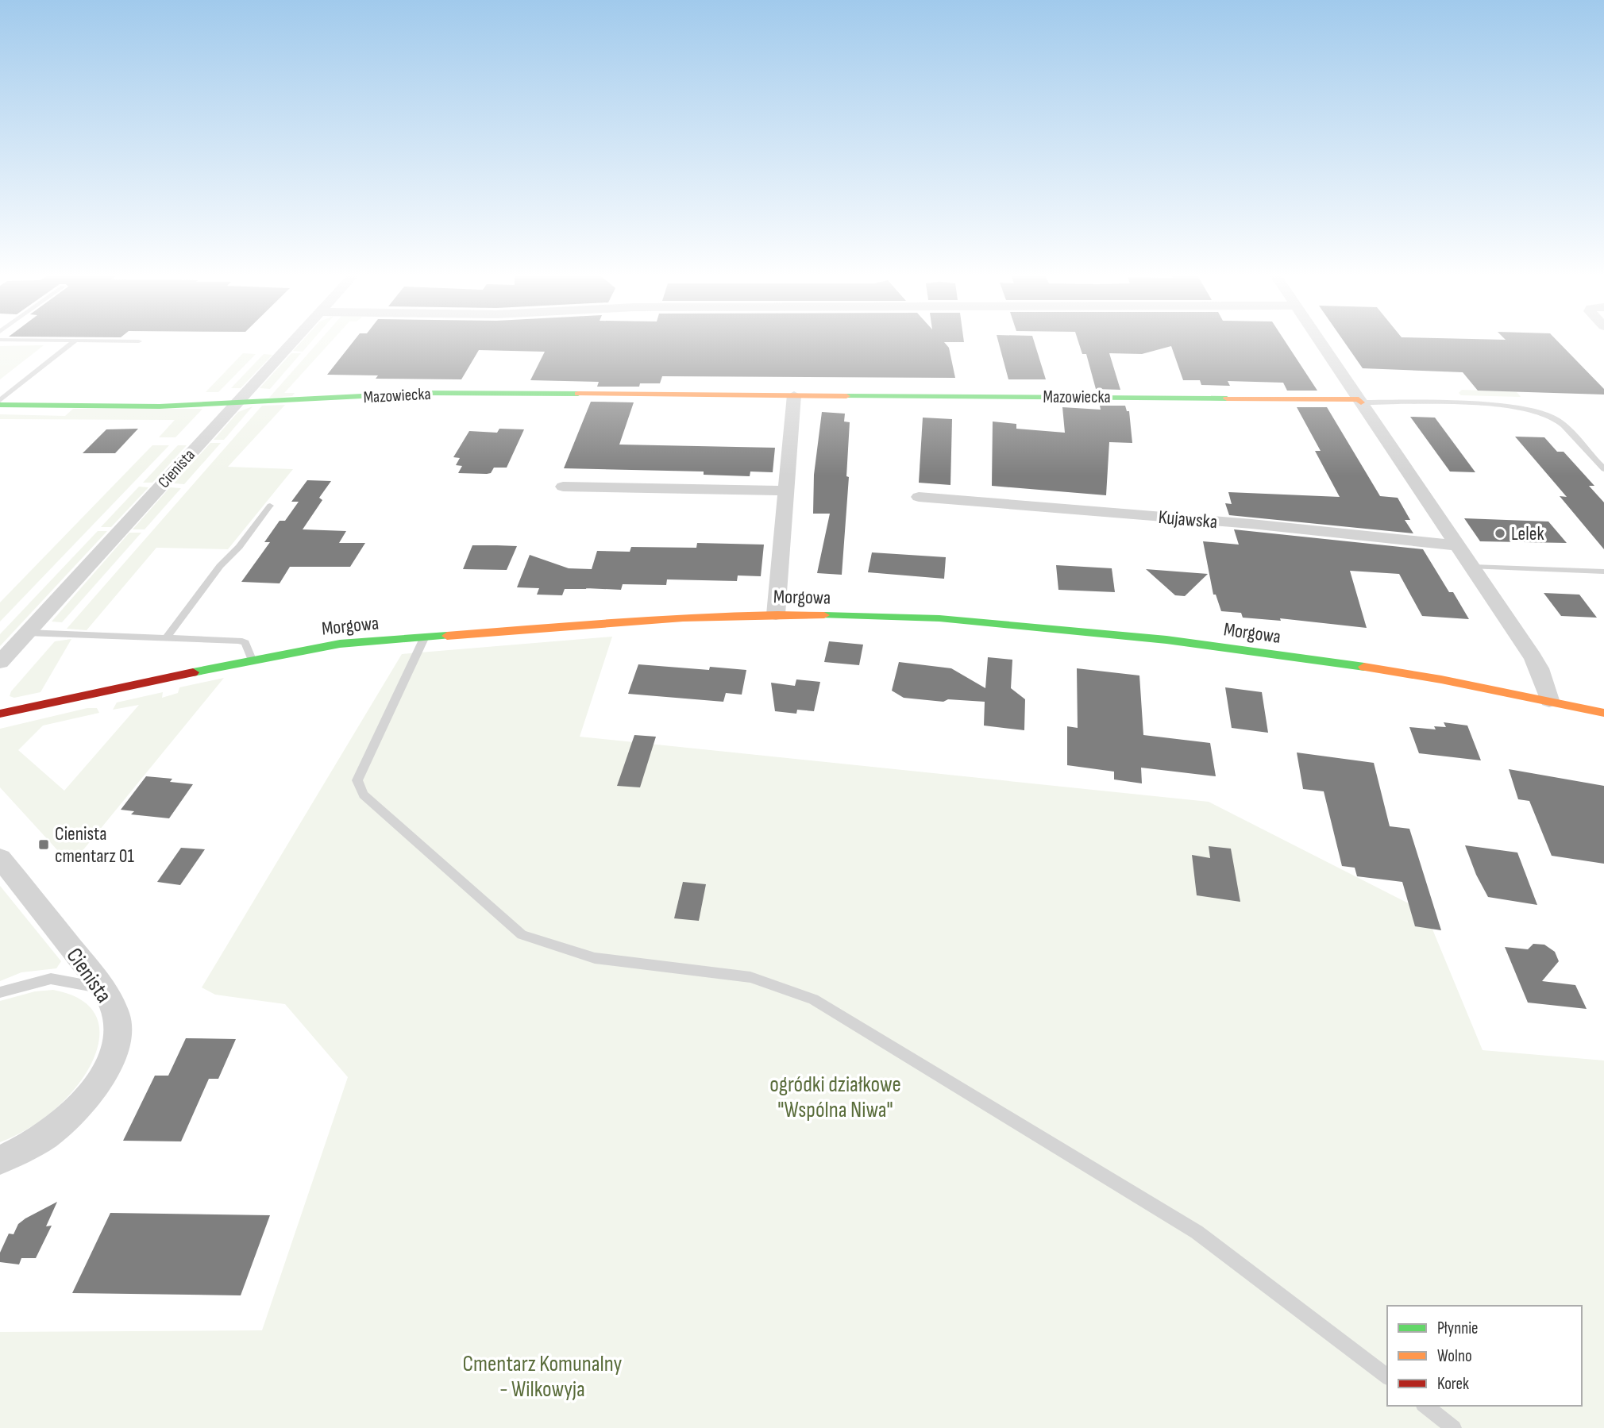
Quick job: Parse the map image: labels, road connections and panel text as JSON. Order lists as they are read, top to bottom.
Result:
{
  "streets": {
    "street": [
      "Mazowiecka",
      "Cienista",
      "Kujawska",
      "Morgowa"
    ]
  },
  "crossings": [
    ["Mazowiecka", "Cienista"]
  ],
  "parks": ["ogródki działkowe \"Wspólna Niwa\"", "Cmentarz Komunalny - Wilkowyja"],
  "places": {
    "other": ["Lelek"],
    "transit": ["Cienista cmentarz 01"]
  },
  "legend": ["Płynnie", "Wolno", "Korek"]
}
